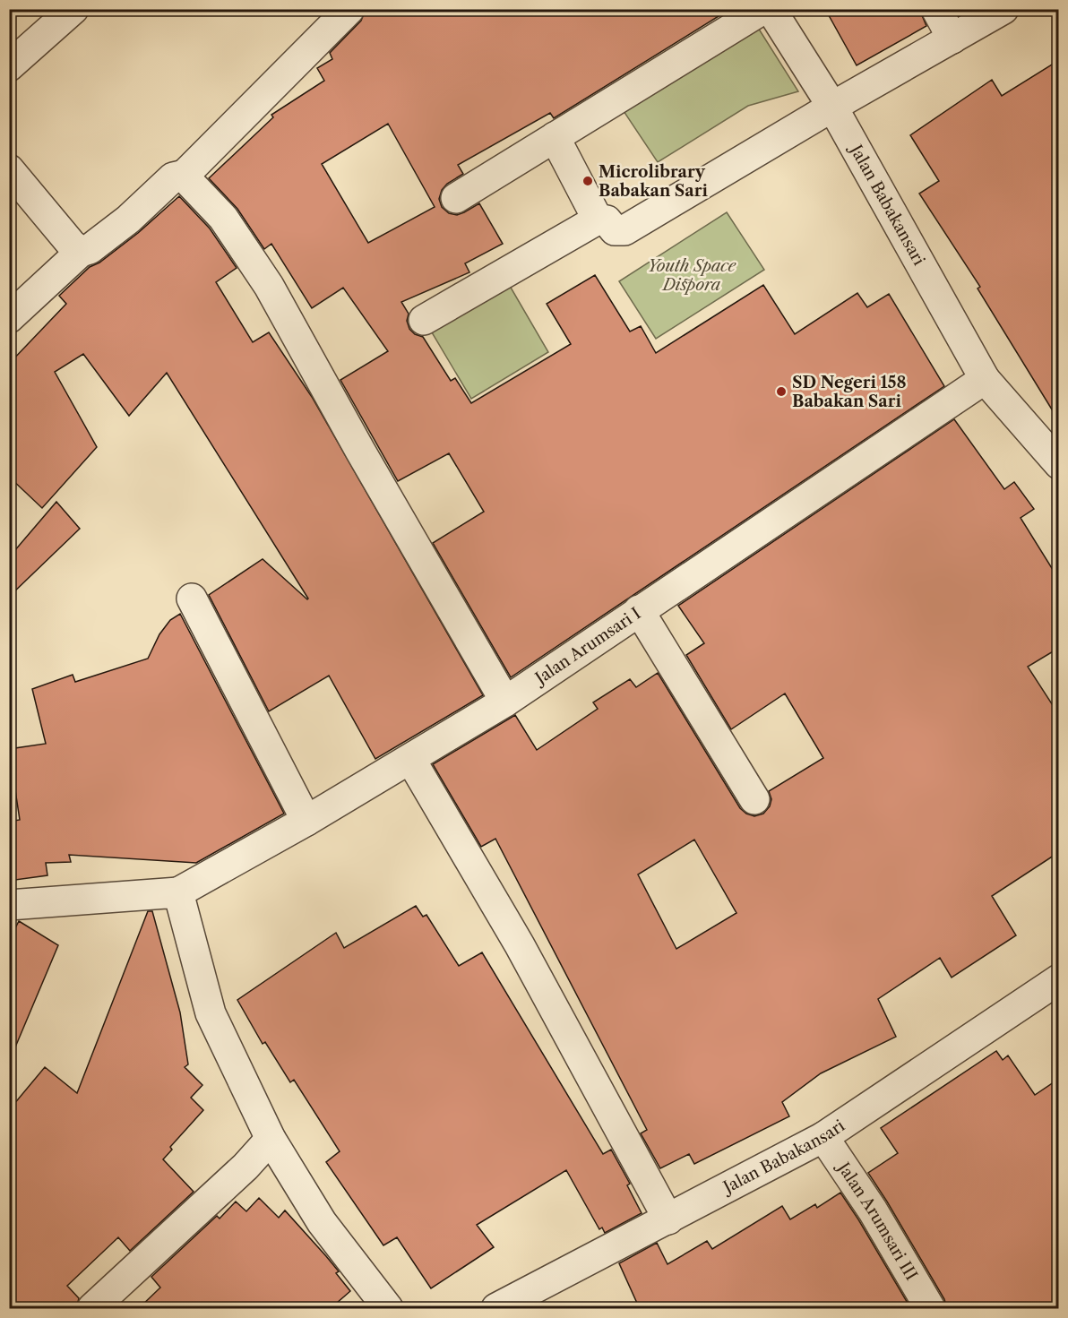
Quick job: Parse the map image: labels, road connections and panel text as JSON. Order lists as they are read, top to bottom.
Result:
{
  "streets": {
    "street": ["Jalan Babakansari", "Jalan Arumsari I", "Jalan Arumsari III"]
  },
  "crossings": [
    ["Jalan Babakansari", "Jalan Arumsari I"],
    ["Jalan Babakansari", "Jalan Arumsari III"]
  ],
  "parks": ["Youth Space Dispora"],
  "places": ["Microlibrary Babakan Sari", "SD Negeri 158 Babakan Sari"]
}
